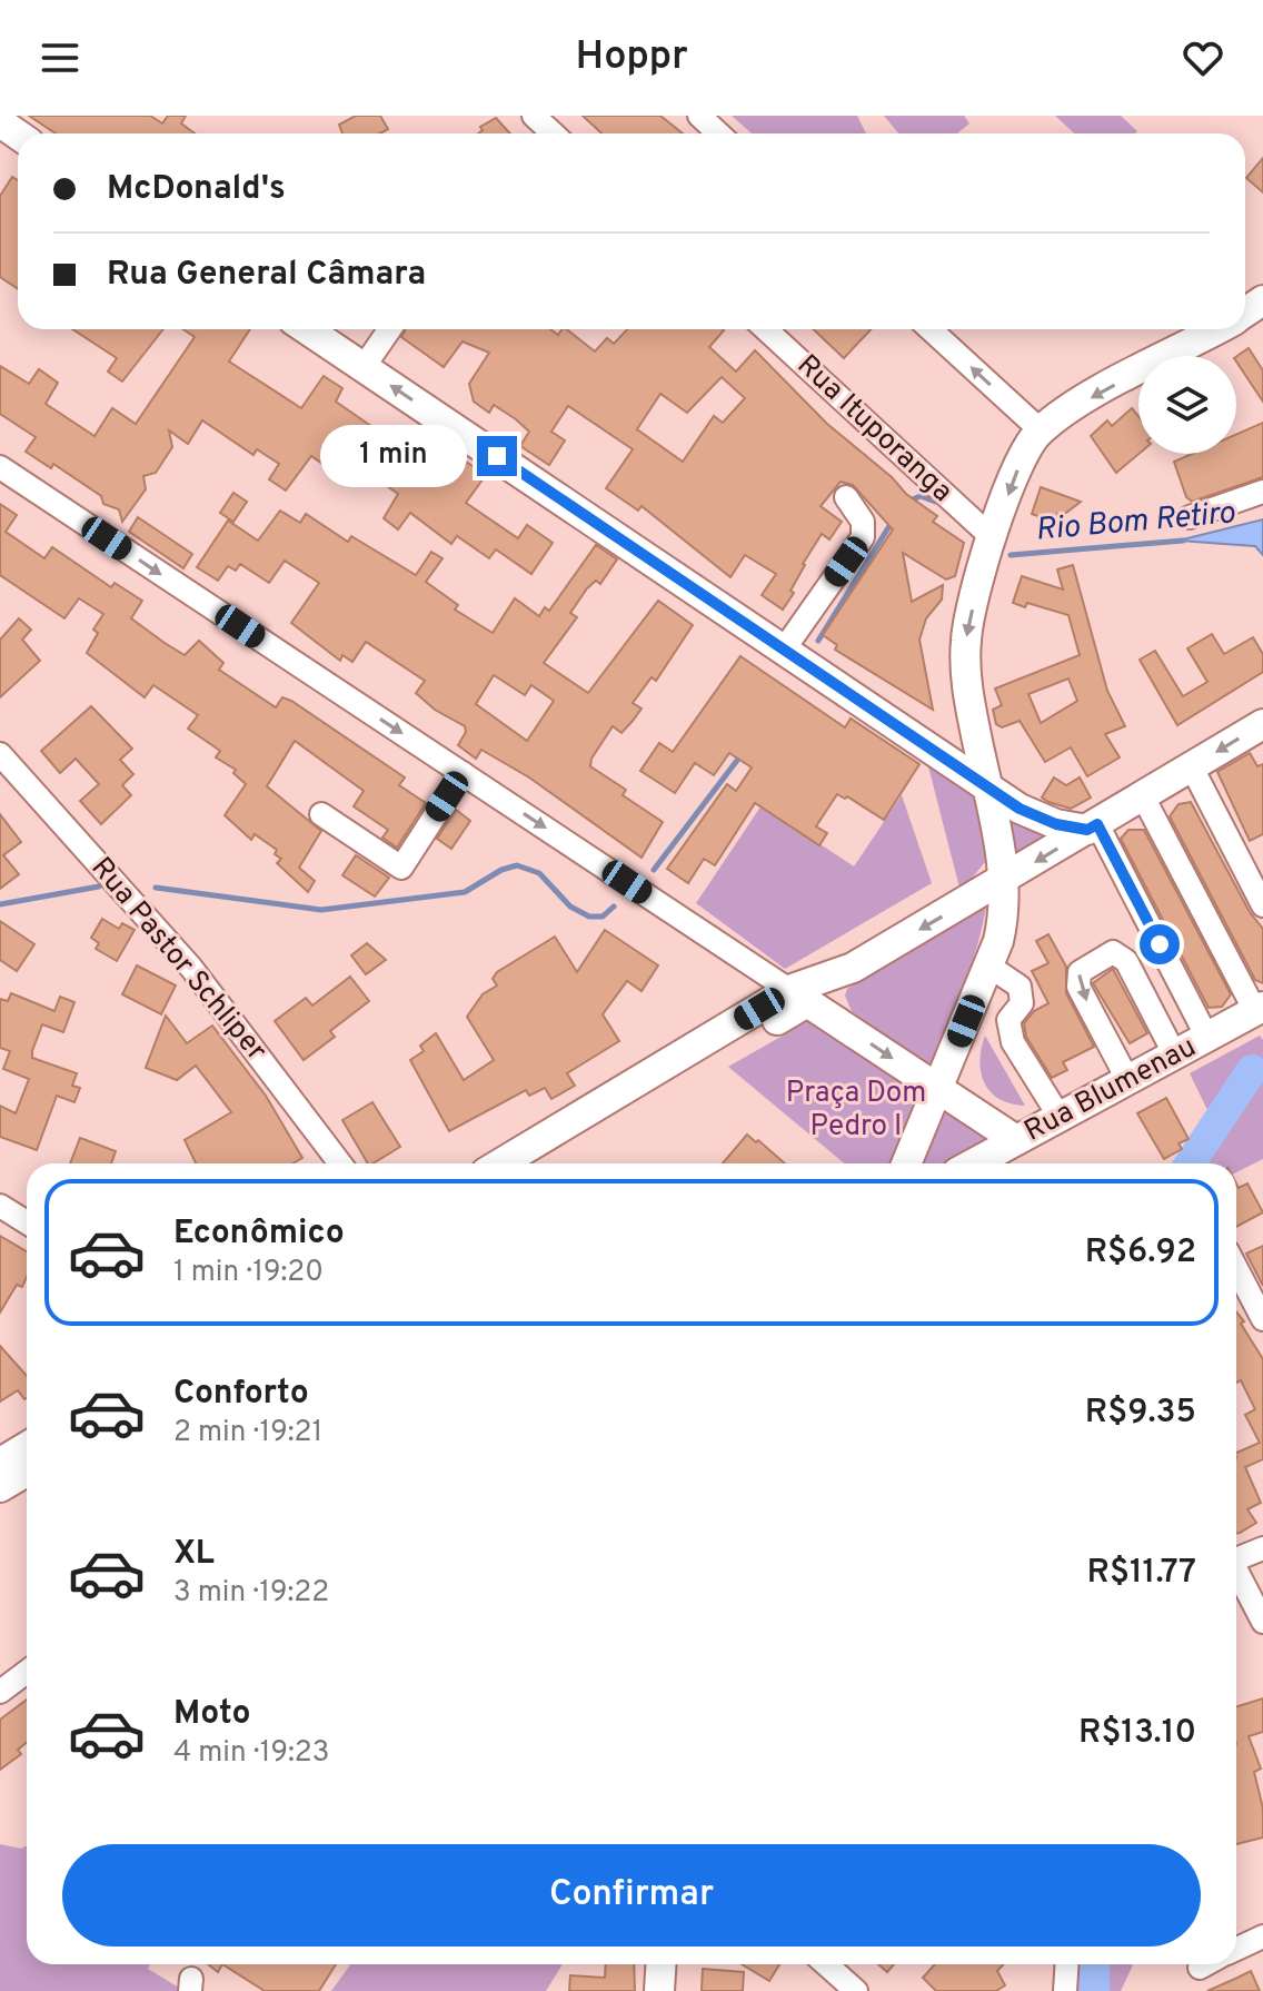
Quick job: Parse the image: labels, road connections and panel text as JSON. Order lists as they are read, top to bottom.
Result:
{
  "streets": {
    "main road": ["Rua Blumenau"],
    "street": ["Rua Ituporanga", "Rua Pastor Schliper"]
  },
  "water": ["Rio Bom Retiro"],
  "parks": ["Praça Dom Pedro I"],
  "page": {
    "header": "Hoppr",
    "banner": ["McDonald's", "Rua General Câmara"],
    "bubble": "1 min",
    "list": [
      {
        "name": "Econômico",
        "note": "1 min · 19:20",
        "value": "R$6.92"
      },
      {
        "name": "Conforto",
        "note": "2 min · 19:21",
        "value": "R$9.35"
      },
      {
        "name": "XL",
        "note": "3 min · 19:22",
        "value": "R$11.77"
      },
      {
        "name": "Moto",
        "note": "4 min · 19:23",
        "value": "R$13.10"
      }
    ],
    "buttons": "Confirmar"
  }
}
